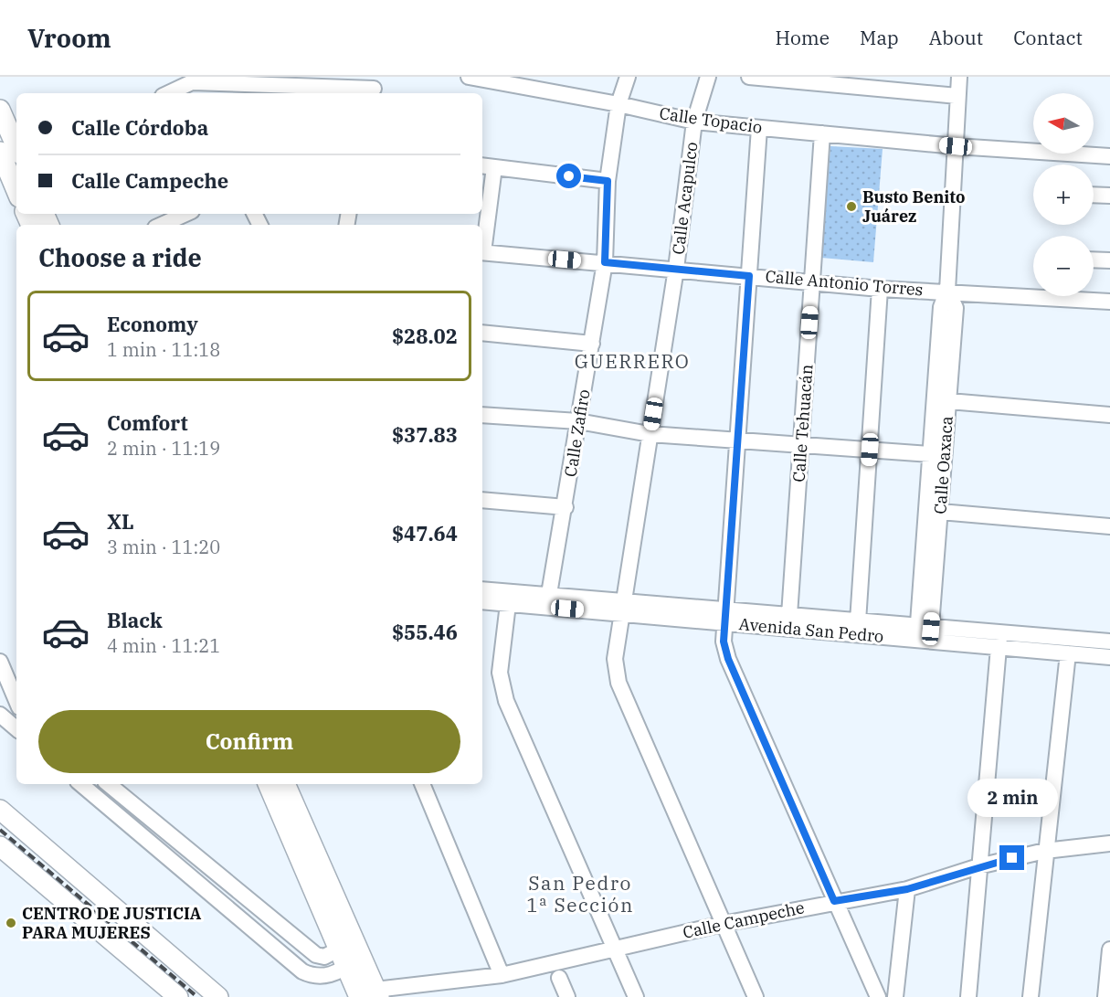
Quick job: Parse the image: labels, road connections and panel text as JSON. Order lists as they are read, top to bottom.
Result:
{
  "streets": {
    "street": [
      "Calle Topacio",
      "Calle Acapulco",
      "Calle Antonio Torres",
      "Calle Tehuacán",
      "Calle Zafiro",
      "Calle Oaxaca",
      "Avenida San Pedro",
      "Calle Campeche"
    ]
  },
  "crossings": [
    ["Calle Topacio", "Calle Acapulco"],
    ["Calle Topacio", "Calle Tehuacán"],
    ["Calle Topacio", "Calle Zafiro"],
    ["Calle Topacio", "Calle Oaxaca"],
    ["Calle Acapulco", "Calle Antonio Torres"],
    ["Calle Acapulco", "Avenida San Pedro"],
    ["Calle Acapulco", "Calle Campeche"],
    ["Calle Antonio Torres", "Calle Tehuacán"],
    ["Calle Antonio Torres", "Calle Zafiro"],
    ["Calle Antonio Torres", "Calle Oaxaca"],
    ["Calle Tehuacán", "Avenida San Pedro"],
    ["Calle Zafiro", "Avenida San Pedro"],
    ["Calle Oaxaca", "Avenida San Pedro"]
  ],
  "districts": ["GUERRERO", "San Pedro 1ª Sección"],
  "places": ["Busto Benito Juárez", "CENTRO DE JUSTICIA PARA MUJERES"],
  "north": "left",
  "page": {
    "header": "Vroom",
    "nav": [
      "Home",
      "Map",
      "About",
      "Contact"
    ],
    "map_buttons": ["+", "−"],
    "banner": ["Calle Córdoba", "Calle Campeche"],
    "heading": "Choose a ride",
    "list": [
      {
        "name": "Economy",
        "note": "1 min · 11:18",
        "value": "$28.02"
      },
      {
        "name": "Comfort",
        "note": "2 min · 11:19",
        "value": "$37.83"
      },
      {
        "name": "XL",
        "note": "3 min · 11:20",
        "value": "$47.64"
      },
      {
        "name": "Black",
        "note": "4 min · 11:21",
        "value": "$55.46"
      }
    ],
    "buttons": "Confirm",
    "bubble": "2 min"
  }
}
